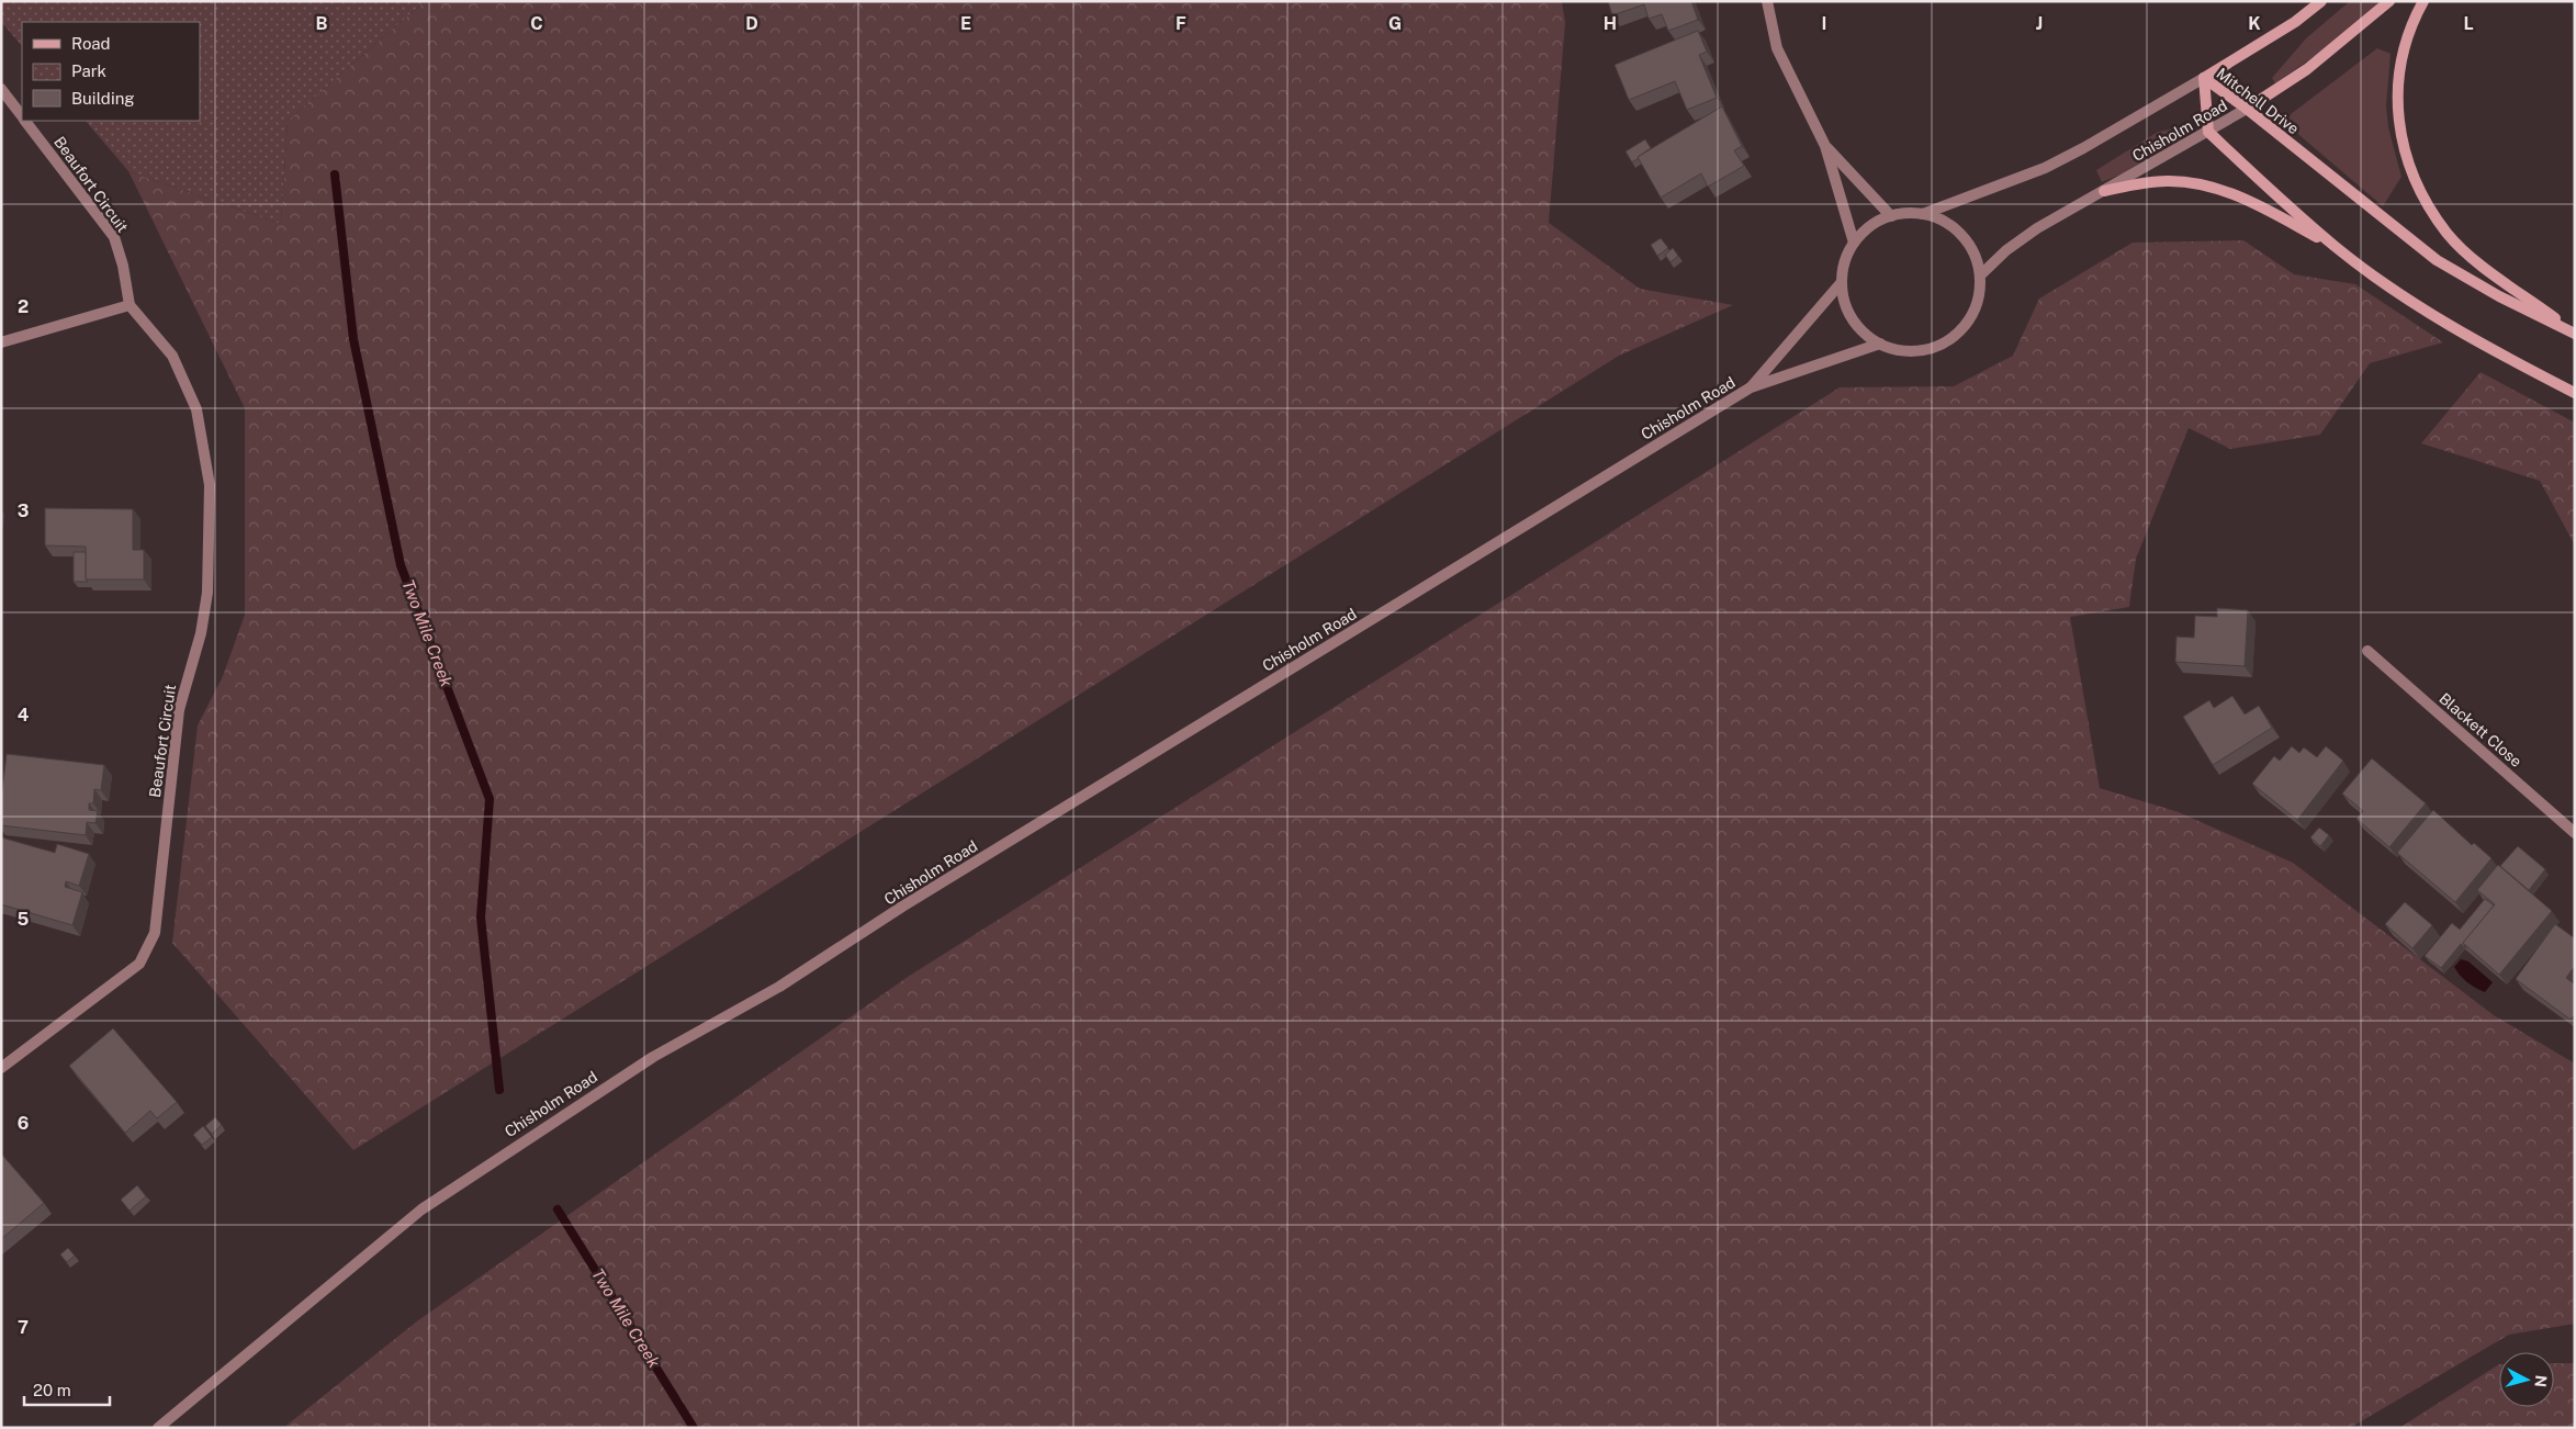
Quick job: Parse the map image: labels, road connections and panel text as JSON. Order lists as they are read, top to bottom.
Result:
{
  "streets": {
    "main road": ["Mitchell Drive", "Chisholm Road"],
    "street": ["Beaufort Circuit", "Blackett Close"]
  },
  "crossings": [
    ["Mitchell Drive", "Chisholm Road"]
  ],
  "water": ["Two Mile Creek"],
  "legend": ["Road", "Park", "Building"],
  "scale_bar": "20 m",
  "north": "right",
  "grid": {
    "columns": [
      "B",
      "C",
      "D",
      "E",
      "F",
      "G",
      "H",
      "I",
      "J",
      "K",
      "L"
    ],
    "rows": [
      "2",
      "3",
      "4",
      "5",
      "6",
      "7"
    ]
  }
}
